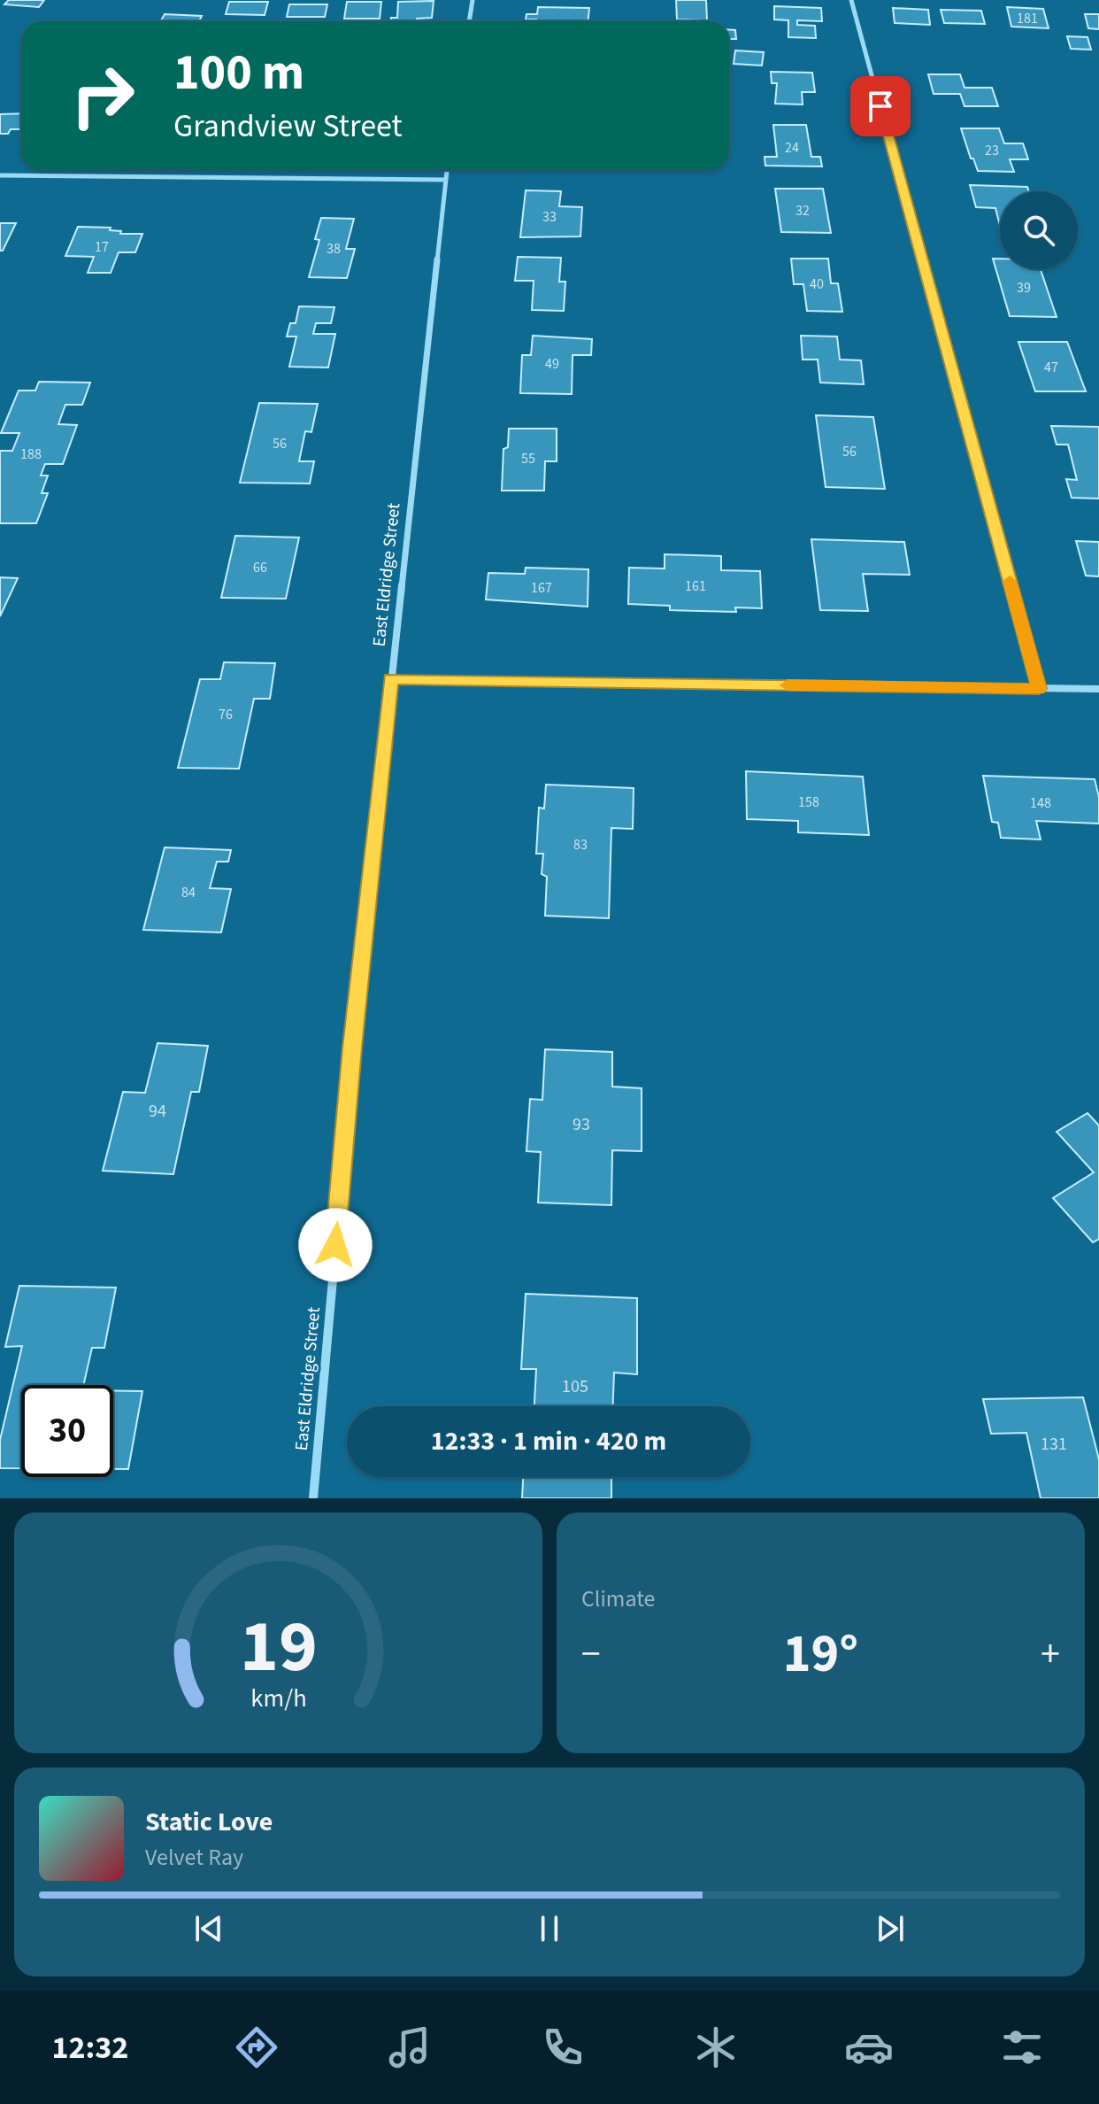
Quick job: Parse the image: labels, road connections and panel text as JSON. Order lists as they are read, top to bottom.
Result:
{
  "streets": {
    "street": ["East Eldridge Street"]
  },
  "house_numbers": [
    "181",
    "24",
    "23",
    "32",
    "33",
    "17",
    "38",
    "40",
    "39",
    "49",
    "47",
    "56",
    "56",
    "188",
    "55",
    "66",
    "161",
    "167",
    "76",
    "158",
    "148",
    "83",
    "84",
    "94",
    "93",
    "105",
    "131"
  ],
  "page": {
    "turn": ["100 m", "Grandview Street"],
    "limit": "30",
    "trip": "12:33 · 1 min · 420 m",
    "tile": "Climate",
    "heat": ["−", "19°", "+"],
    "song": ["Static Love", "Velvet Ray"],
    "tabs": "12:32",
    "gauge": ["19", "km/h"]
  }
}
